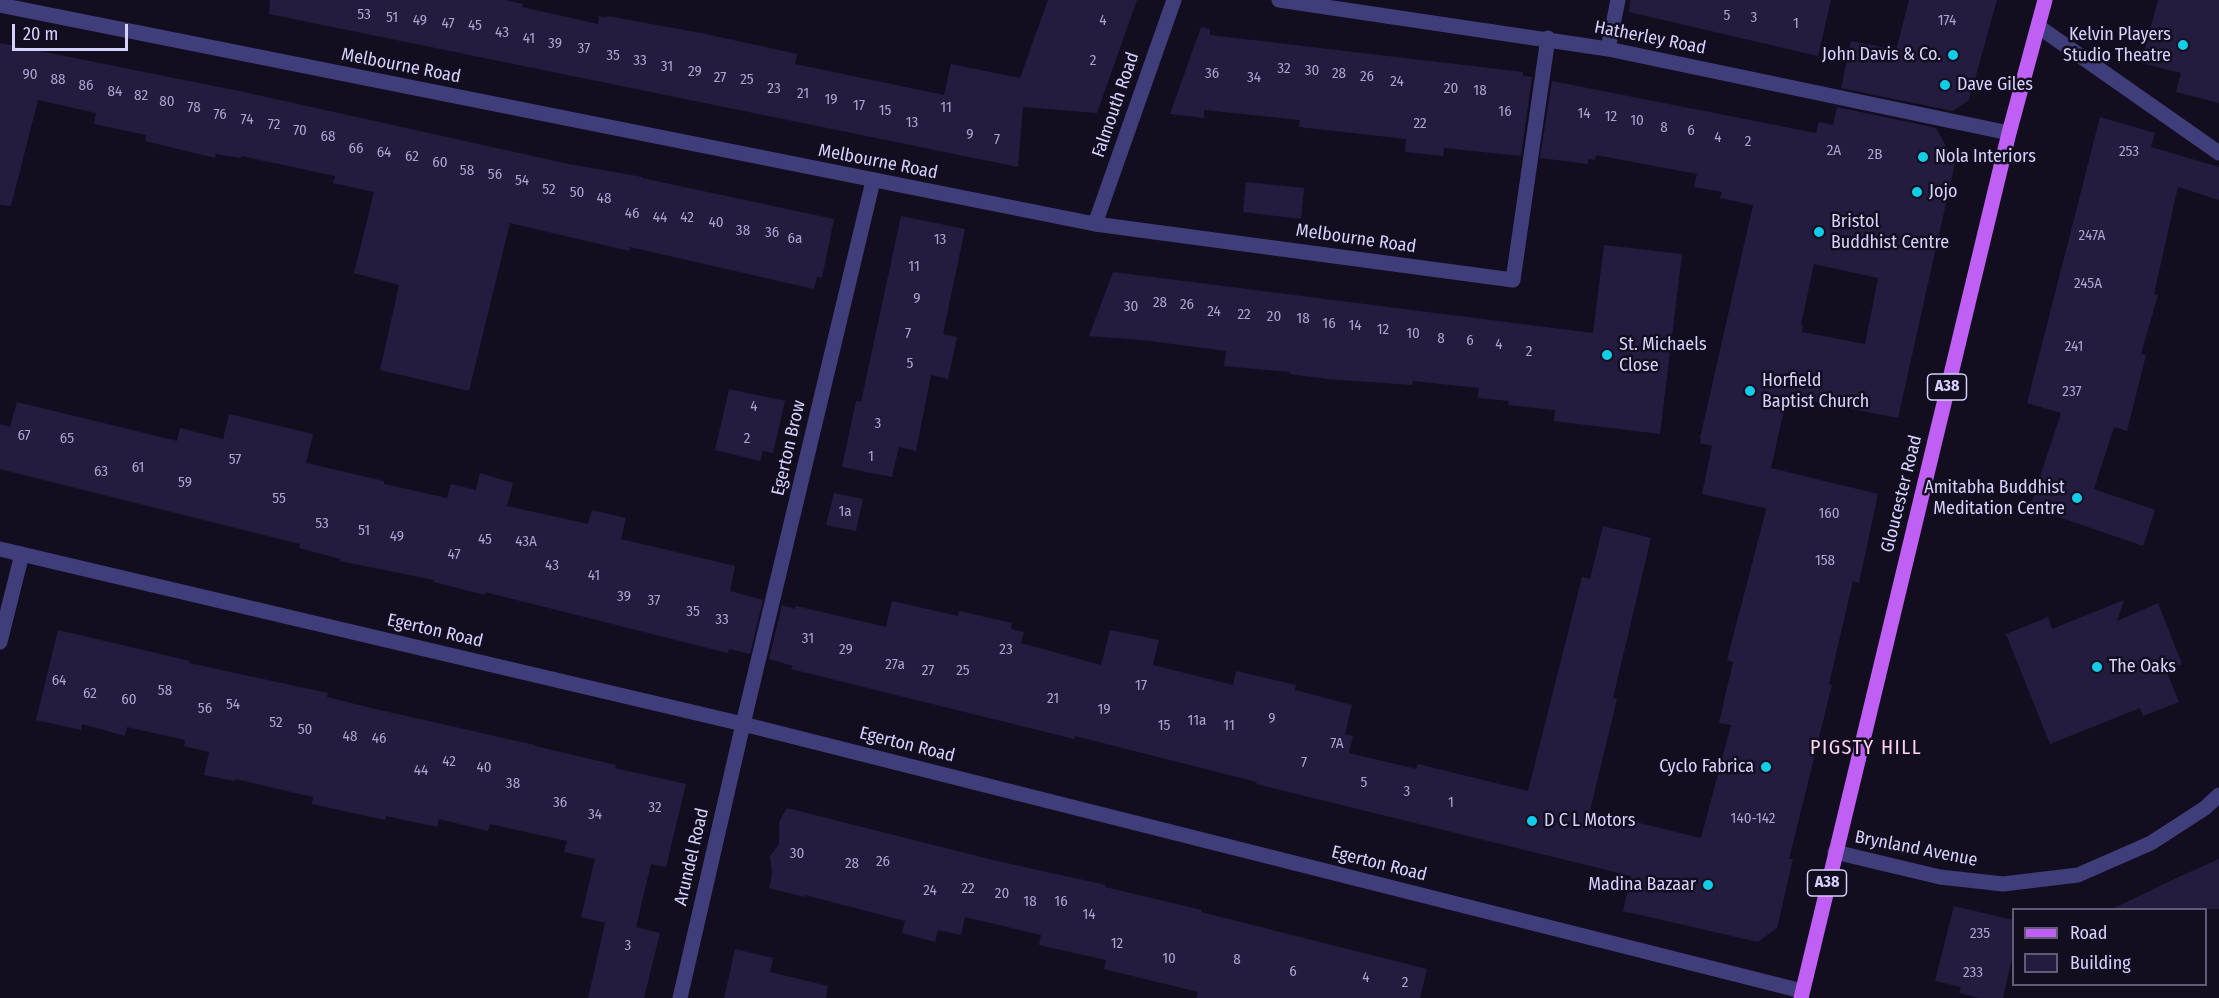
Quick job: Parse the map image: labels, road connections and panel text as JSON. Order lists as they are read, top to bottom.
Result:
{
  "streets": {
    "main road": ["A38", "Gloucester Road"],
    "street": [
      "Hatherley Road",
      "Melbourne Road",
      "Falmouth Road",
      "Egerton Brow",
      "Egerton Road",
      "Brynland Avenue",
      "Arundel Road"
    ]
  },
  "crossings": [
    ["Hatherley Road", "Melbourne Road"],
    ["Hatherley Road", "Gloucester Road"],
    ["Melbourne Road", "Falmouth Road"],
    ["Melbourne Road", "Egerton Brow"],
    ["Egerton Brow", "Egerton Road"],
    ["Egerton Brow", "Arundel Road"],
    ["Gloucester Road", "Egerton Road"],
    ["Gloucester Road", "Brynland Avenue"],
    ["Egerton Road", "Arundel Road"]
  ],
  "districts": ["PIGSTY HILL"],
  "places": [
    "Kelvin Players Studio Theatre",
    "John Davis & Co.",
    "Dave Giles",
    "Nola Interiors",
    "Jojo",
    "Bristol Buddhist Centre",
    "St. Michaels Close",
    "Horfield Baptist Church",
    "Amitabha Buddhist Meditation Centre",
    "The Oaks",
    "Cyclo Fabrica",
    "D C L Motors",
    "Madina Bazaar"
  ],
  "house_numbers": [
    "53",
    "5",
    "51",
    "3",
    "49",
    "4",
    "174",
    "47",
    "1",
    "45",
    "43",
    "41",
    "39",
    "37",
    "35",
    "33",
    "2",
    "31",
    "32",
    "30",
    "29",
    "36",
    "28",
    "90",
    "26",
    "27",
    "34",
    "88",
    "25",
    "24",
    "86",
    "23",
    "20",
    "18",
    "84",
    "21",
    "82",
    "19",
    "80",
    "17",
    "78",
    "11",
    "15",
    "16",
    "14",
    "76",
    "12",
    "74",
    "10",
    "13",
    "22",
    "72",
    "8",
    "70",
    "6",
    "9",
    "68",
    "4",
    "7",
    "2",
    "66",
    "2A",
    "253",
    "64",
    "2B",
    "62",
    "60",
    "58",
    "56",
    "54",
    "52",
    "50",
    "48",
    "46",
    "44",
    "42",
    "40",
    "38",
    "36",
    "247A",
    "6a",
    "13",
    "11",
    "245A",
    "9",
    "28",
    "26",
    "30",
    "24",
    "22",
    "20",
    "18",
    "16",
    "14",
    "12",
    "7",
    "10",
    "8",
    "6",
    "4",
    "241",
    "2",
    "5",
    "237",
    "4",
    "3",
    "67",
    "65",
    "2",
    "1",
    "57",
    "61",
    "63",
    "59",
    "55",
    "1a",
    "160",
    "53",
    "51",
    "49",
    "45",
    "43A",
    "47",
    "158",
    "43",
    "41",
    "39",
    "37",
    "35",
    "33",
    "31",
    "29",
    "23",
    "27a",
    "27",
    "25",
    "64",
    "17",
    "58",
    "62",
    "21",
    "60",
    "54",
    "56",
    "19",
    "9",
    "11a",
    "52",
    "15",
    "11",
    "50",
    "48",
    "46",
    "7A",
    "42",
    "7",
    "40",
    "44",
    "5",
    "38",
    "3",
    "36",
    "1",
    "32",
    "34",
    "140-142",
    "30",
    "26",
    "28",
    "22",
    "24",
    "20",
    "18",
    "16",
    "14",
    "235",
    "12",
    "3",
    "10",
    "8",
    "6",
    "233",
    "4",
    "2"
  ],
  "legend": ["Road", "Building"],
  "scale_bar": "20 m"
}
